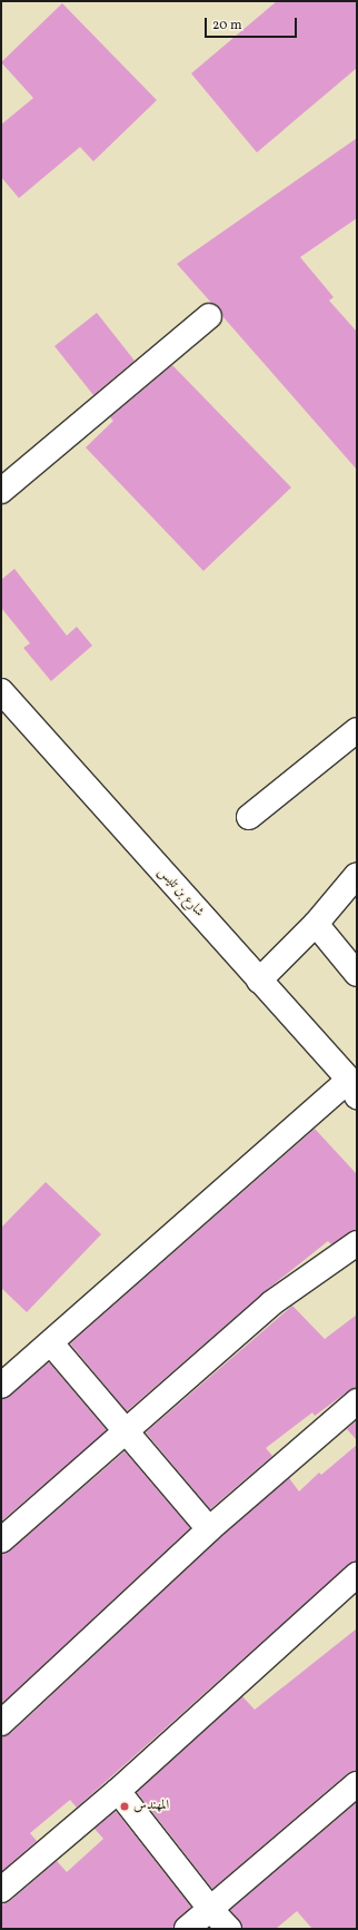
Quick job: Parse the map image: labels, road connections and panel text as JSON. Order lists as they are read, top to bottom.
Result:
{
  "streets": {
    "street": ["شارع بن تليس"]
  },
  "places": ["المهندس"],
  "scale_bar": "20 m"
}
